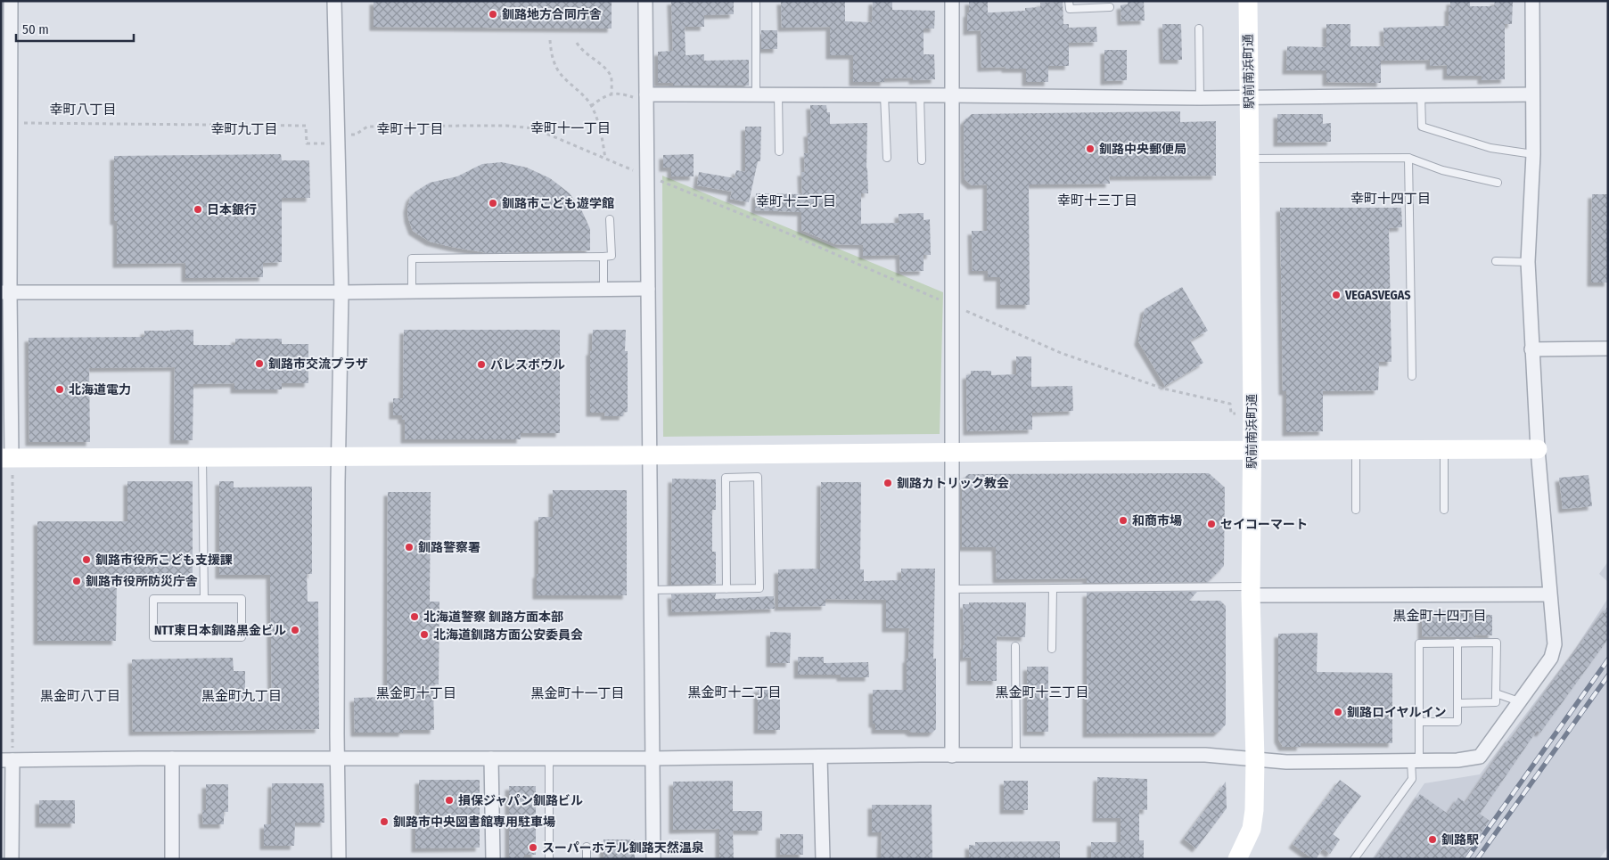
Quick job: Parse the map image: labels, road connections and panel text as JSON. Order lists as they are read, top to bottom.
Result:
{
  "streets": {
    "street": ["駅前南浜町通"]
  },
  "districts": [
    "幸町八丁目",
    "幸町十一丁目",
    "幸町九丁目",
    "幸町十丁目",
    "幸町十四丁目",
    "幸町十三丁目",
    "幸町十二丁目",
    "黒金町十四丁目",
    "黒金町十二丁目",
    "黒金町十三丁目",
    "黒金町十丁目",
    "黒金町十一丁目",
    "黒金町八丁目",
    "黒金町九丁目"
  ],
  "places": [
    "釧路地方合同庁舎",
    "釧路中央郵便局",
    "釧路市こども遊学館",
    "日本銀行",
    "VEGASVEGAS",
    "釧路市交流プラザ",
    "パレスボウル",
    "北海道電力",
    "釧路カトリック教会",
    "和商市場",
    "セイコーマート",
    "釧路警察署",
    "釧路市役所こども支援課",
    "釧路市役所防災庁舎",
    "北海道警察 釧路方面本部",
    "NTT東日本釧路黒金ビル",
    "北海道釧路方面公安委員会",
    "釧路ロイヤルイン",
    "損保ジャパン釧路ビル",
    "釧路市中央図書館専用駐車場",
    "釧路駅",
    "スーパーホテル釧路天然温泉"
  ],
  "scale_bar": "50 m"
}
